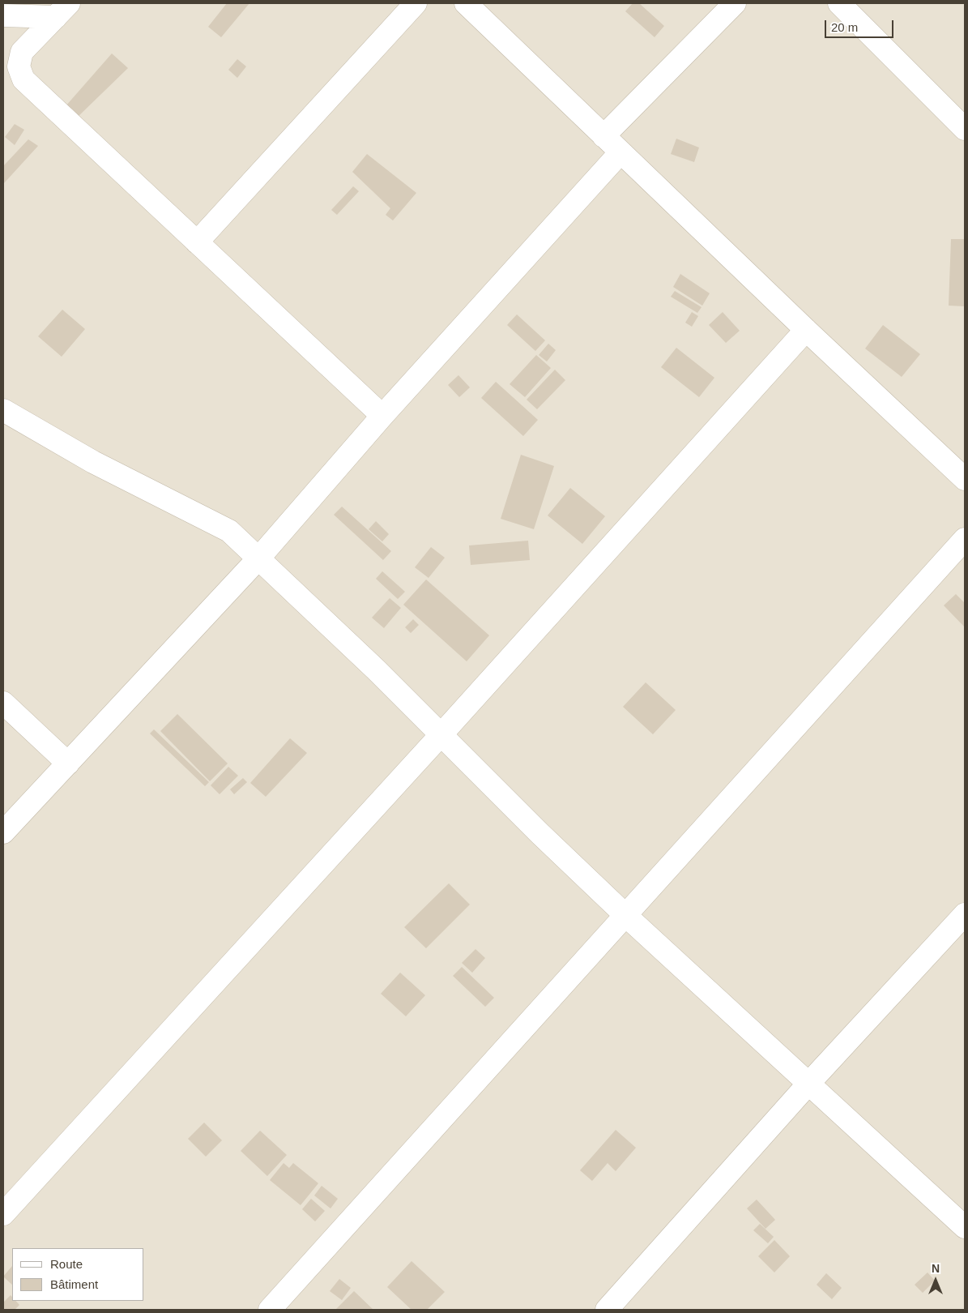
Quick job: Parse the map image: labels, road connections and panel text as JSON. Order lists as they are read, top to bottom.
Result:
{
  "legend": ["Route", "Bâtiment"],
  "scale_bar": "20 m",
  "north": "top"
}
